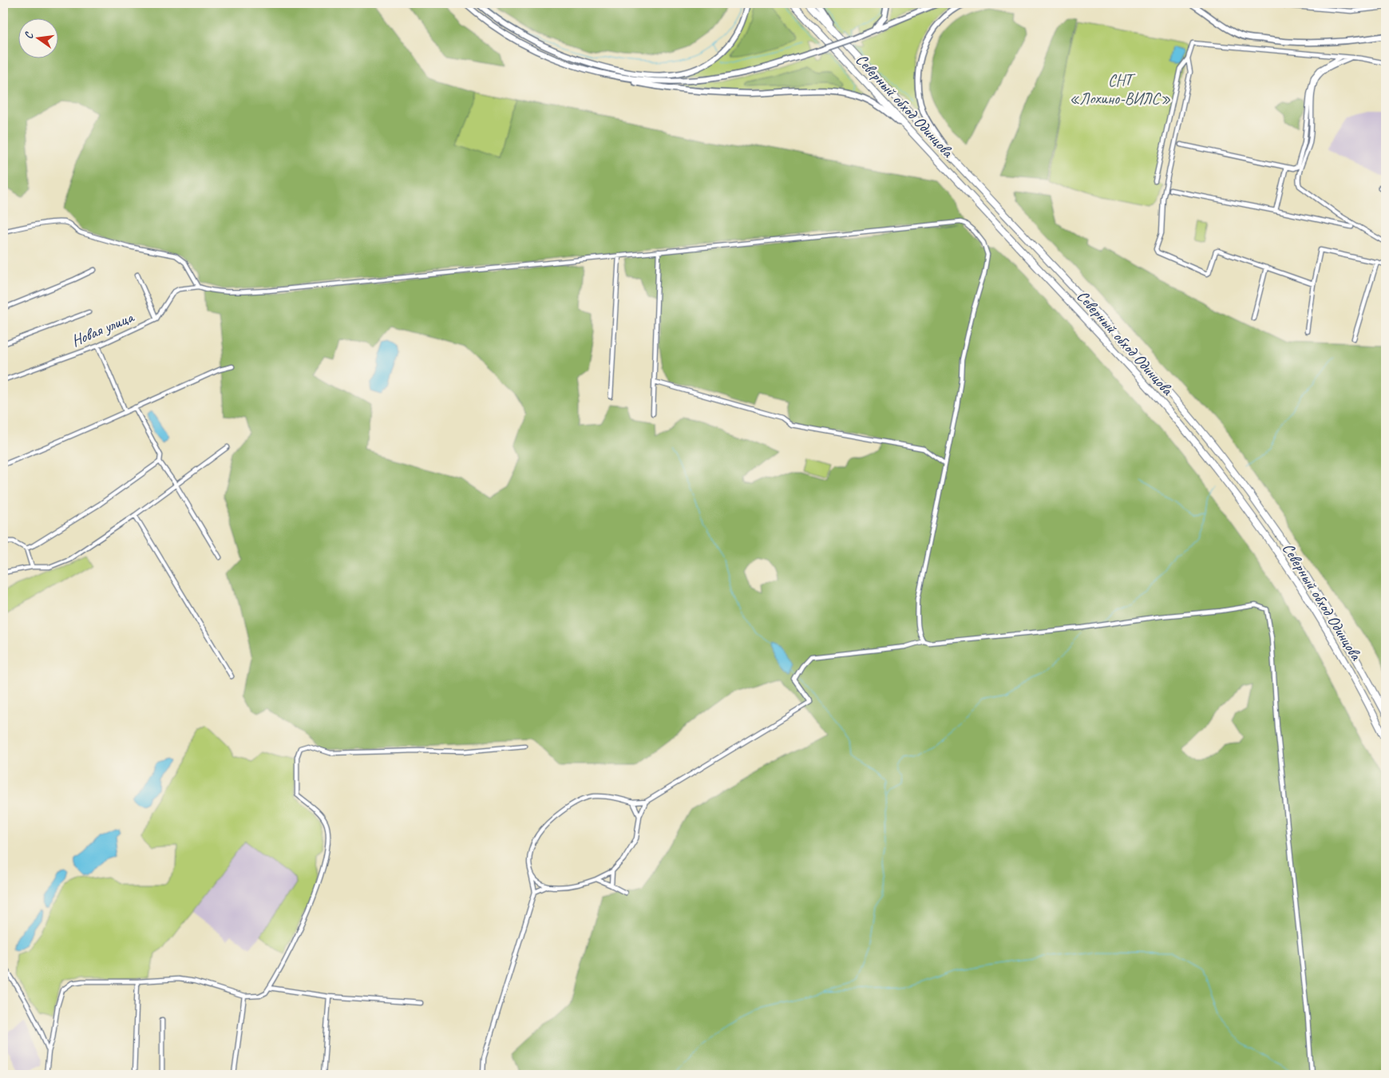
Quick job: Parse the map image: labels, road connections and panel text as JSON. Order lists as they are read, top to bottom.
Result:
{
  "streets": {
    "highway": ["Северный обход Одинцова"],
    "street": ["Новая улица"]
  },
  "parks": ["СНТ «Лохино-ВИЛС»"],
  "north": "left"
}
